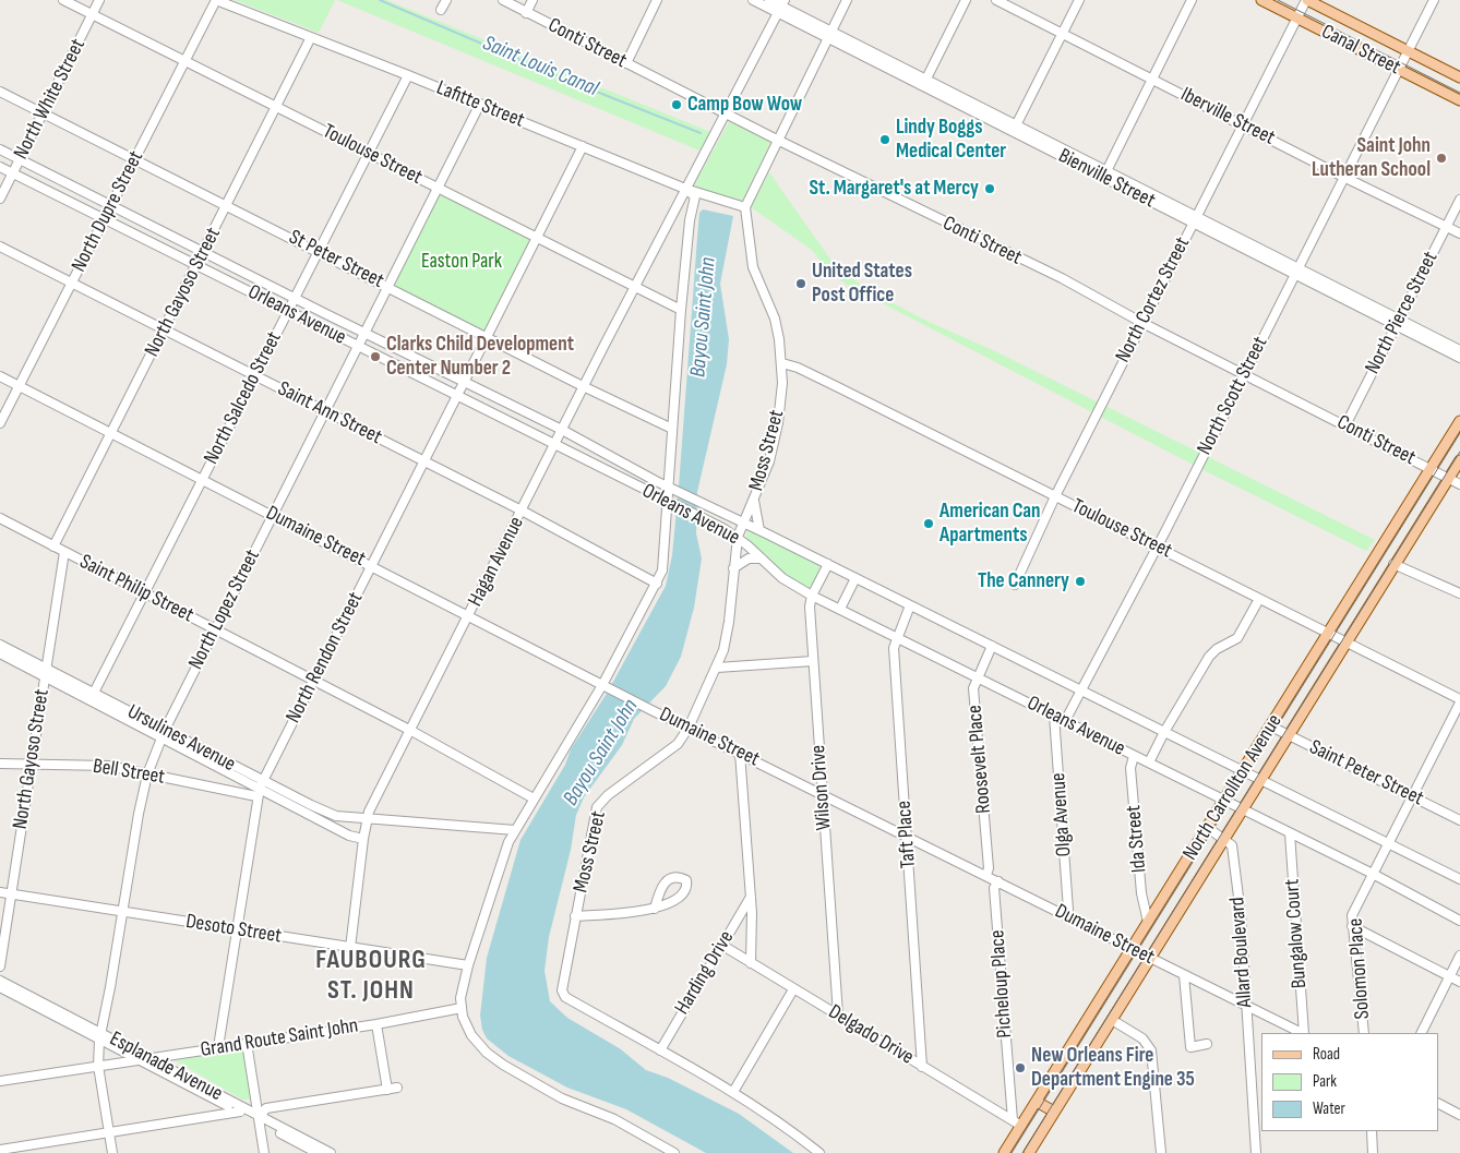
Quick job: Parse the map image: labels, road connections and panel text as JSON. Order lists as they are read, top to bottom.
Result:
{
  "streets": {
    "main road": ["Canal Street", "North Carrollton Avenue"],
    "street": [
      "Conti Street",
      "North White Street",
      "Lafitte Street",
      "Iberville Street",
      "Toulouse Street",
      "Bienville Street",
      "North Dupre Street",
      "St Peter Street",
      "North Gayoso Street",
      "North Cortez Street",
      "North Pierce Street",
      "Orleans Avenue",
      "North Scott Street",
      "North Salcedo Street",
      "Saint Ann Street",
      "Moss Street",
      "Dumaine Street",
      "Hagan Avenue",
      "Saint Philip Street",
      "North Lopez Street",
      "North Rendon Street",
      "Ursulines Avenue",
      "Roosevelt Place",
      "Bell Street",
      "Saint Peter Street",
      "Wilson Drive",
      "Olga Avenue",
      "Taft Place",
      "Ida Street",
      "Desoto Street",
      "Bungalow Court",
      "Allard Boulevard",
      "Solomon Place",
      "Harding Drive",
      "Picheloup Place",
      "Delgado Drive",
      "Grand Route Saint John",
      "Esplanade Avenue"
    ]
  },
  "crossings": [
    ["Conti Street", "North Cortez Street"],
    ["Conti Street", "North Pierce Street"],
    ["Conti Street", "North Scott Street"],
    ["Conti Street", "Hagan Avenue"],
    ["Conti Street", "North Carrollton Avenue"],
    ["Canal Street", "North Cortez Street"],
    ["Canal Street", "North Scott Street"],
    ["North White Street", "Toulouse Street"],
    ["North White Street", "St Peter Street"],
    ["North White Street", "Orleans Avenue"],
    ["Lafitte Street", "North Dupre Street"],
    ["Lafitte Street", "North Gayoso Street"],
    ["Lafitte Street", "North Salcedo Street"],
    ["Lafitte Street", "Moss Street"],
    ["Lafitte Street", "Hagan Avenue"],
    ["Lafitte Street", "North Lopez Street"],
    ["Lafitte Street", "North Rendon Street"],
    ["Iberville Street", "North Cortez Street"],
    ["Iberville Street", "North Pierce Street"],
    ["Iberville Street", "North Scott Street"],
    ["Toulouse Street", "North Dupre Street"],
    ["Toulouse Street", "North Gayoso Street"],
    ["Toulouse Street", "North Cortez Street"],
    ["Toulouse Street", "North Scott Street"],
    ["Toulouse Street", "North Salcedo Street"],
    ["Toulouse Street", "Moss Street"],
    ["Toulouse Street", "Hagan Avenue"],
    ["Toulouse Street", "North Lopez Street"],
    ["Toulouse Street", "North Rendon Street"],
    ["Toulouse Street", "North Carrollton Avenue"],
    ["Toulouse Street", "Solomon Place"],
    ["Bienville Street", "North Cortez Street"],
    ["Bienville Street", "North Pierce Street"],
    ["Bienville Street", "North Scott Street"],
    ["Bienville Street", "Hagan Avenue"],
    ["North Dupre Street", "St Peter Street"],
    ["North Dupre Street", "Orleans Avenue"],
    ["North Dupre Street", "Saint Ann Street"],
    ["North Dupre Street", "Dumaine Street"],
    ["St Peter Street", "North Gayoso Street"],
    ["St Peter Street", "North Salcedo Street"],
    ["St Peter Street", "Hagan Avenue"],
    ["St Peter Street", "North Lopez Street"],
    ["St Peter Street", "North Rendon Street"],
    ["North Gayoso Street", "Orleans Avenue"],
    ["North Gayoso Street", "Saint Ann Street"],
    ["North Gayoso Street", "Dumaine Street"],
    ["North Gayoso Street", "Saint Philip Street"],
    ["North Gayoso Street", "Ursulines Avenue"],
    ["North Gayoso Street", "Bell Street"],
    ["North Gayoso Street", "Desoto Street"],
    ["Orleans Avenue", "North Scott Street"],
    ["Orleans Avenue", "North Salcedo Street"],
    ["Orleans Avenue", "Moss Street"],
    ["Orleans Avenue", "Hagan Avenue"],
    ["Orleans Avenue", "North Lopez Street"],
    ["Orleans Avenue", "North Rendon Street"],
    ["Orleans Avenue", "Roosevelt Place"],
    ["Orleans Avenue", "Wilson Drive"],
    ["Orleans Avenue", "North Carrollton Avenue"],
    ["Orleans Avenue", "Olga Avenue"],
    ["Orleans Avenue", "Taft Place"],
    ["Orleans Avenue", "Ida Street"],
    ["Orleans Avenue", "Bungalow Court"],
    ["Orleans Avenue", "Solomon Place"],
    ["North Salcedo Street", "Saint Ann Street"],
    ["North Salcedo Street", "Dumaine Street"],
    ["North Salcedo Street", "Saint Philip Street"],
    ["North Salcedo Street", "Ursulines Avenue"],
    ["Saint Ann Street", "Hagan Avenue"],
    ["Saint Ann Street", "North Lopez Street"],
    ["Saint Ann Street", "North Rendon Street"],
    ["Moss Street", "Dumaine Street"],
    ["Moss Street", "Harding Drive"],
    ["Dumaine Street", "Hagan Avenue"],
    ["Dumaine Street", "North Lopez Street"],
    ["Dumaine Street", "North Rendon Street"],
    ["Dumaine Street", "Roosevelt Place"],
    ["Dumaine Street", "Wilson Drive"],
    ["Dumaine Street", "North Carrollton Avenue"],
    ["Dumaine Street", "Olga Avenue"],
    ["Dumaine Street", "Taft Place"],
    ["Dumaine Street", "Allard Boulevard"],
    ["Dumaine Street", "Harding Drive"],
    ["Dumaine Street", "Picheloup Place"],
    ["Hagan Avenue", "Saint Philip Street"],
    ["Hagan Avenue", "Ursulines Avenue"],
    ["Hagan Avenue", "Desoto Street"],
    ["Saint Philip Street", "North Lopez Street"],
    ["Saint Philip Street", "North Rendon Street"],
    ["North Lopez Street", "Ursulines Avenue"],
    ["North Lopez Street", "Bell Street"],
    ["North Lopez Street", "Desoto Street"],
    ["North Lopez Street", "Grand Route Saint John"],
    ["North Lopez Street", "Esplanade Avenue"],
    ["North Rendon Street", "Ursulines Avenue"],
    ["North Rendon Street", "Bell Street"],
    ["North Rendon Street", "Desoto Street"],
    ["North Rendon Street", "Grand Route Saint John"],
    ["Saint Peter Street", "North Carrollton Avenue"],
    ["Saint Peter Street", "Solomon Place"],
    ["Wilson Drive", "Delgado Drive"],
    ["North Carrollton Avenue", "Ida Street"],
    ["North Carrollton Avenue", "Allard Boulevard"],
    ["North Carrollton Avenue", "Picheloup Place"],
    ["North Carrollton Avenue", "Delgado Drive"],
    ["Taft Place", "Delgado Drive"],
    ["Harding Drive", "Delgado Drive"],
    ["Picheloup Place", "Delgado Drive"],
    ["Grand Route Saint John", "Esplanade Avenue"]
  ],
  "districts": ["FAUBOURG ST. JOHN"],
  "water": ["Saint Louis Canal", "Bayou Saint John"],
  "parks": ["Easton Park"],
  "places": [
    "Camp Bow Wow",
    "Lindy Boggs Medical Center",
    "Saint John Lutheran School",
    "St. Margaret's at Mercy",
    "United States Post Office",
    "Clarks Child Development Center Number 2",
    "American Can Apartments",
    "The Cannery",
    "New Orleans Fire Department Engine 35"
  ],
  "legend": ["Road", "Park", "Water"]
}
